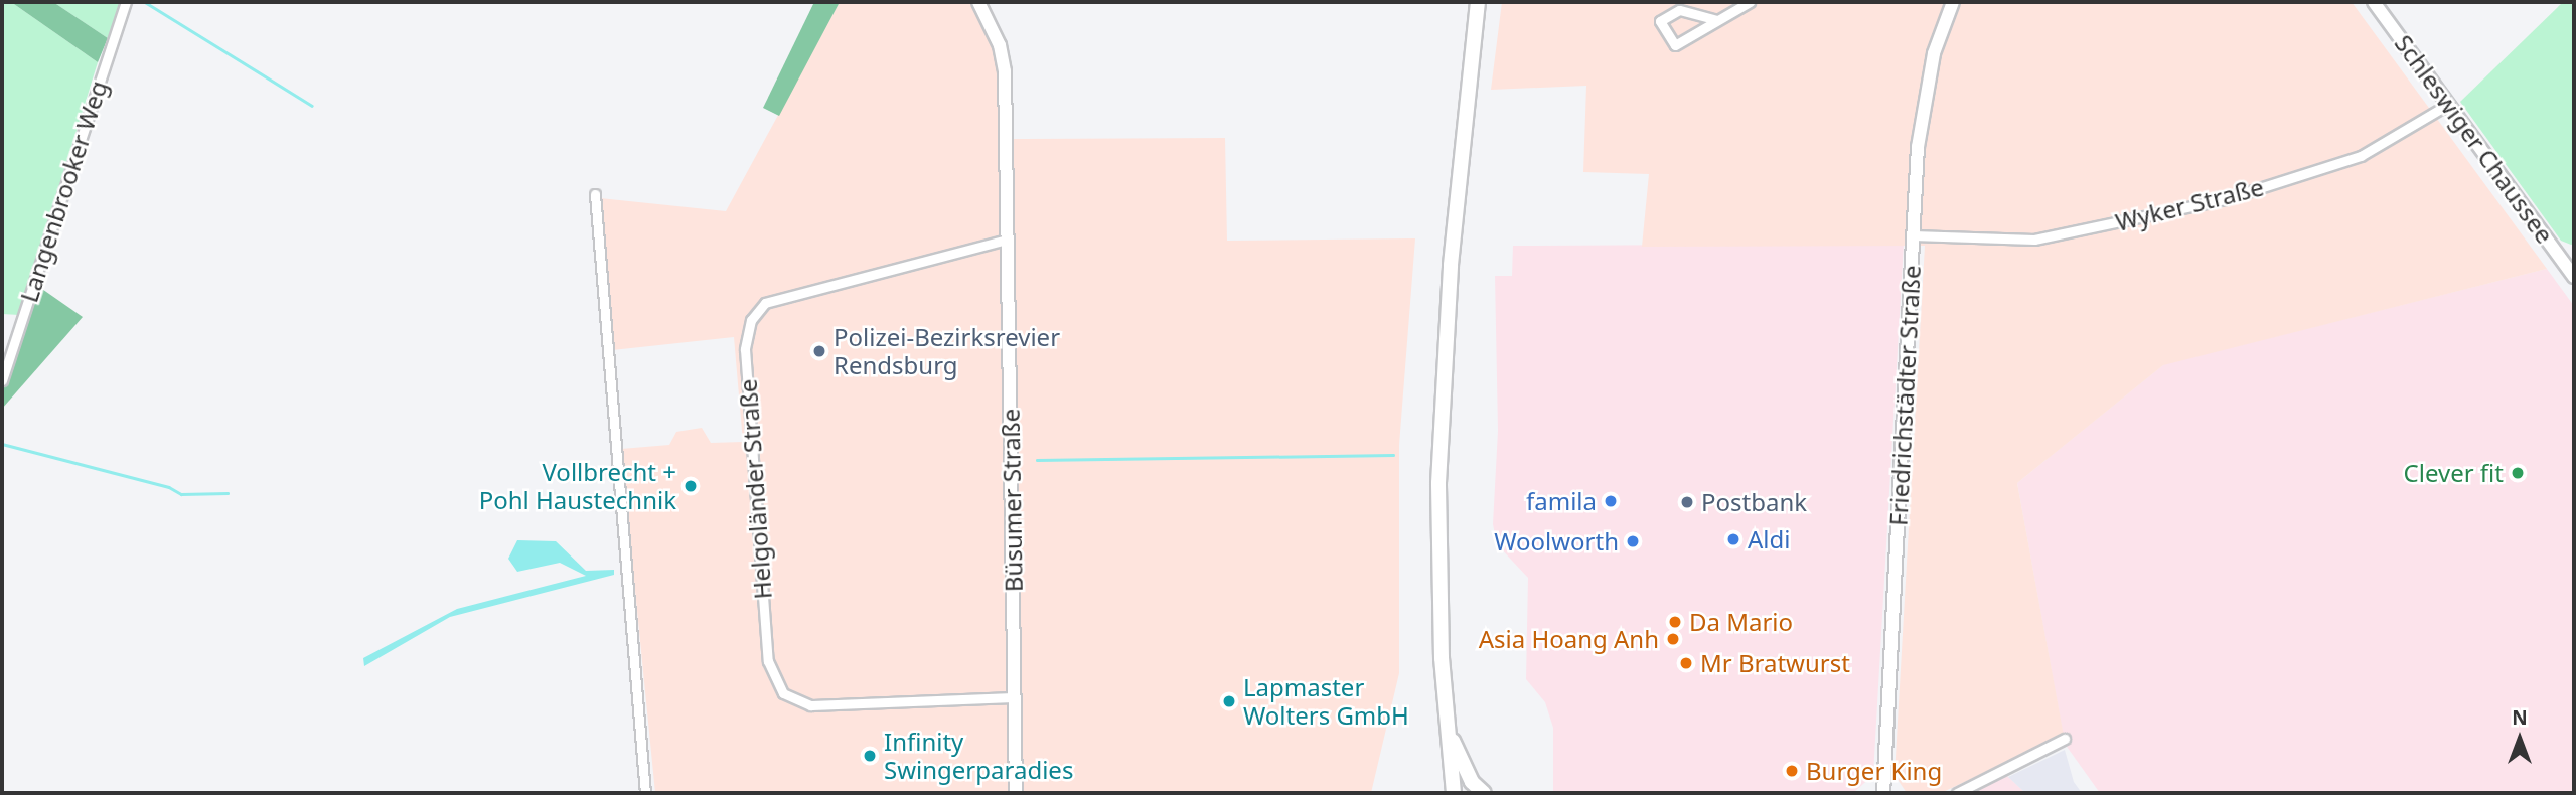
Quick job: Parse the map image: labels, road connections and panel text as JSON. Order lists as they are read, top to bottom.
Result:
{
  "streets": {
    "street": [
      "Schleswiger Chaussee",
      "Langenbrooker Weg",
      "Wyker Straße",
      "Friedrichstädter Straße",
      "Helgoländer Straße",
      "Büsumer Straße"
    ]
  },
  "crossings": [
    ["Schleswiger Chaussee", "Wyker Straße"],
    ["Wyker Straße", "Friedrichstädter Straße"],
    ["Helgoländer Straße", "Büsumer Straße"]
  ],
  "places": [
    "Polizei-Bezirksrevier Rendsburg",
    "Clever fit",
    "Vollbrecht + Pohl Haustechnik",
    "famila",
    "Postbank",
    "Aldi",
    "Woolworth",
    "Da Mario",
    "Asia Hoang Anh",
    "Mr Bratwurst",
    "Lapmaster Wolters GmbH",
    "Infinity Swingerparadies",
    "Burger King"
  ],
  "north": "top"
}
